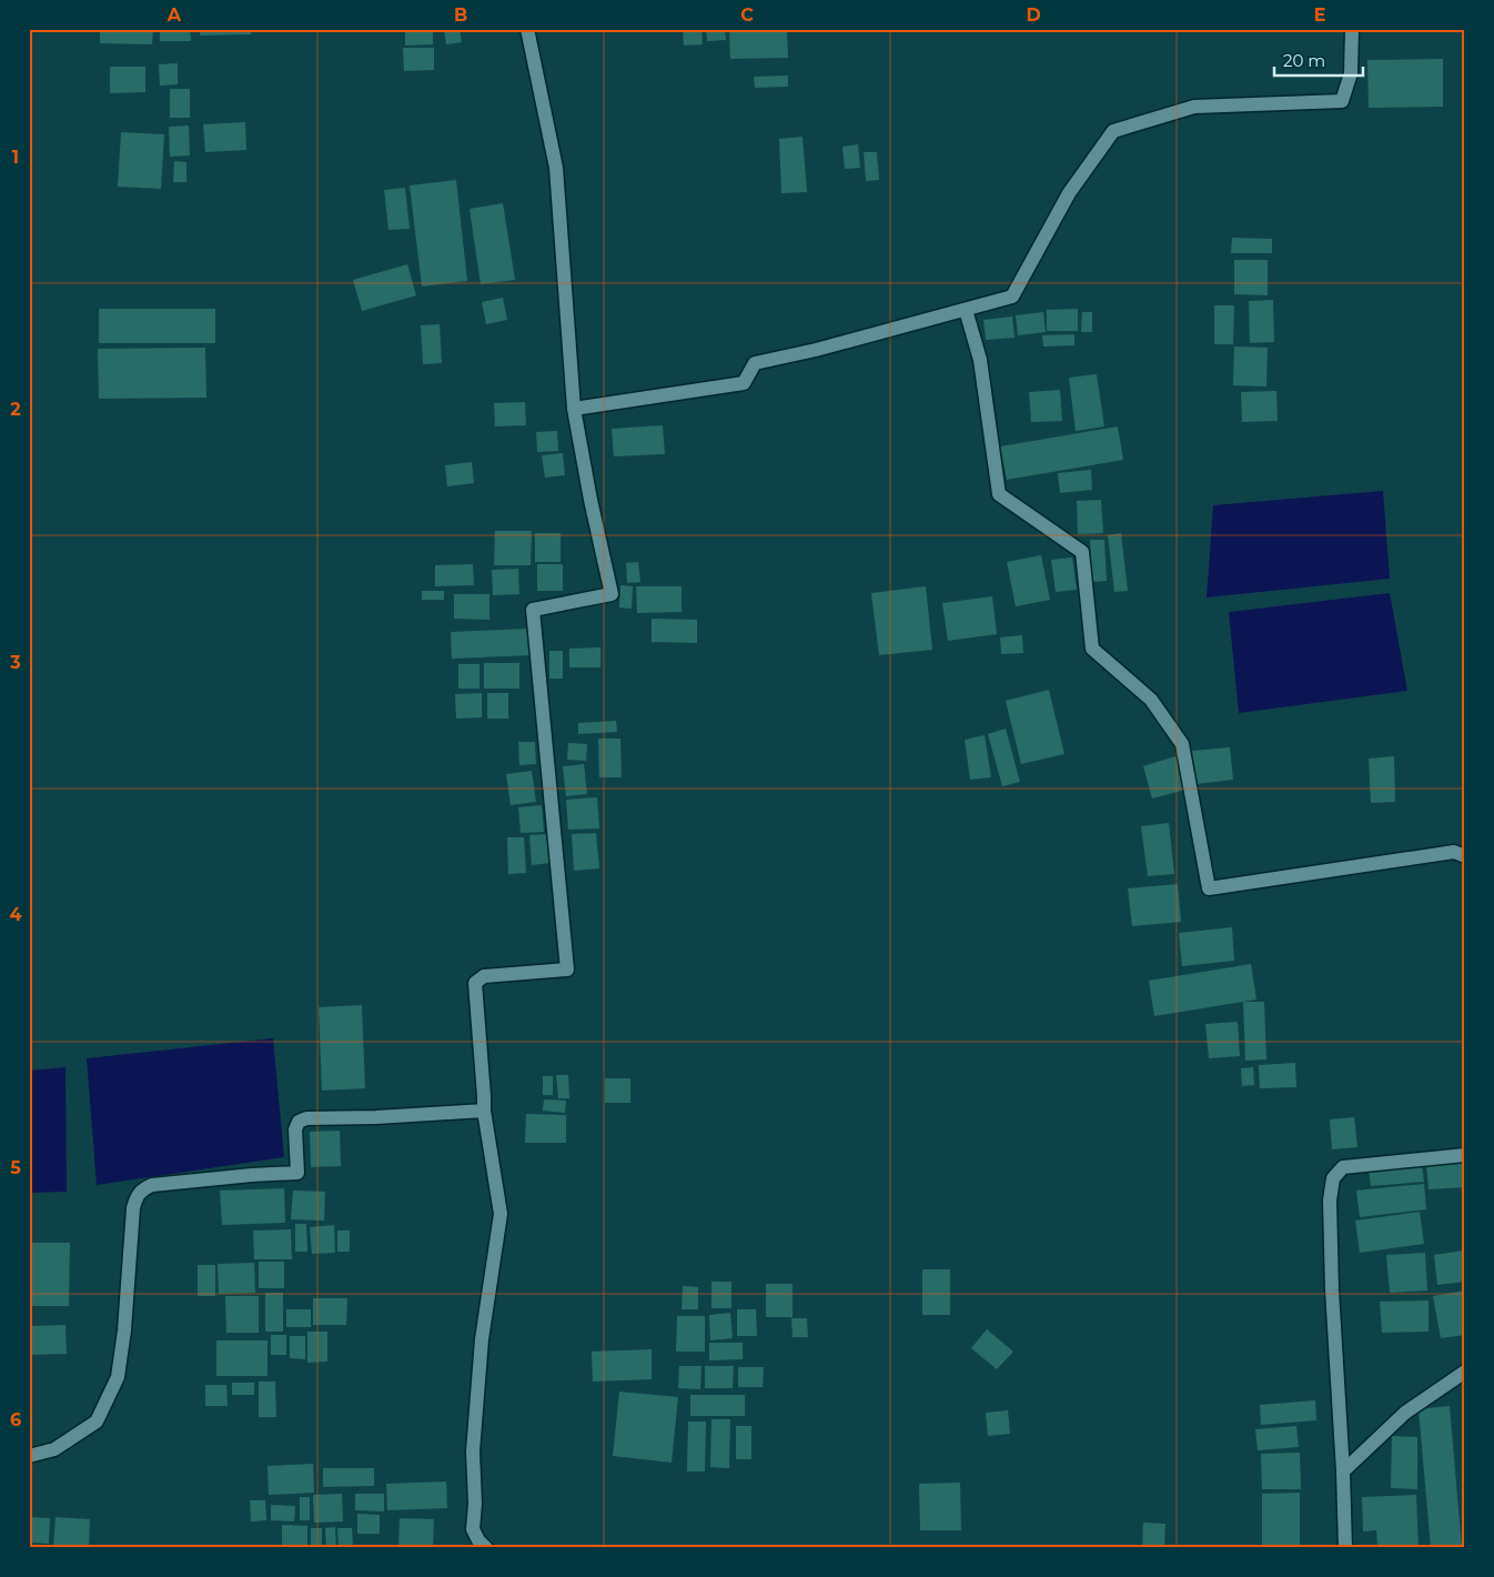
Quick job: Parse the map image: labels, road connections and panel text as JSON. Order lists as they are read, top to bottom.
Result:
{
  "scale_bar": "20 m",
  "grid": {
    "columns": [
      "A",
      "B",
      "C",
      "D",
      "E"
    ],
    "rows": [
      "1",
      "2",
      "3",
      "4",
      "5",
      "6"
    ]
  }
}
